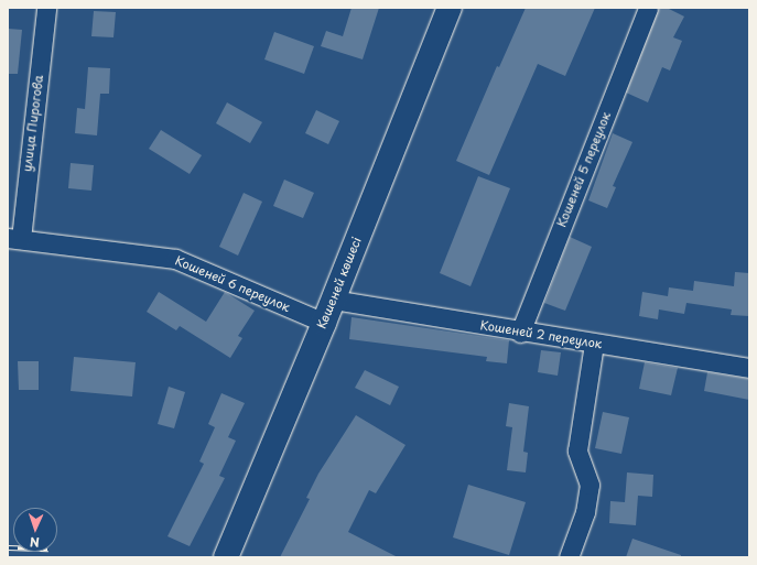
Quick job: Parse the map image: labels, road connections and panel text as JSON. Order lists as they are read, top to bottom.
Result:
{
  "streets": {
    "main road": ["Көшеней көшесі"],
    "street": [
      "улица Пирогова",
      "Кошеней 5 переулок",
      "Кошеней 6 переулок",
      "Кошеней 2 переулок"
    ]
  },
  "crossings": [
    ["улица Пирогова", "Кошеней 6 переулок"],
    ["Кошеней 5 переулок", "Кошеней 2 переулок"],
    ["Көшеней көшесі", "Кошеней 6 переулок"],
    ["Көшеней көшесі", "Кошеней 2 переулок"]
  ],
  "north": "bottom"
}
